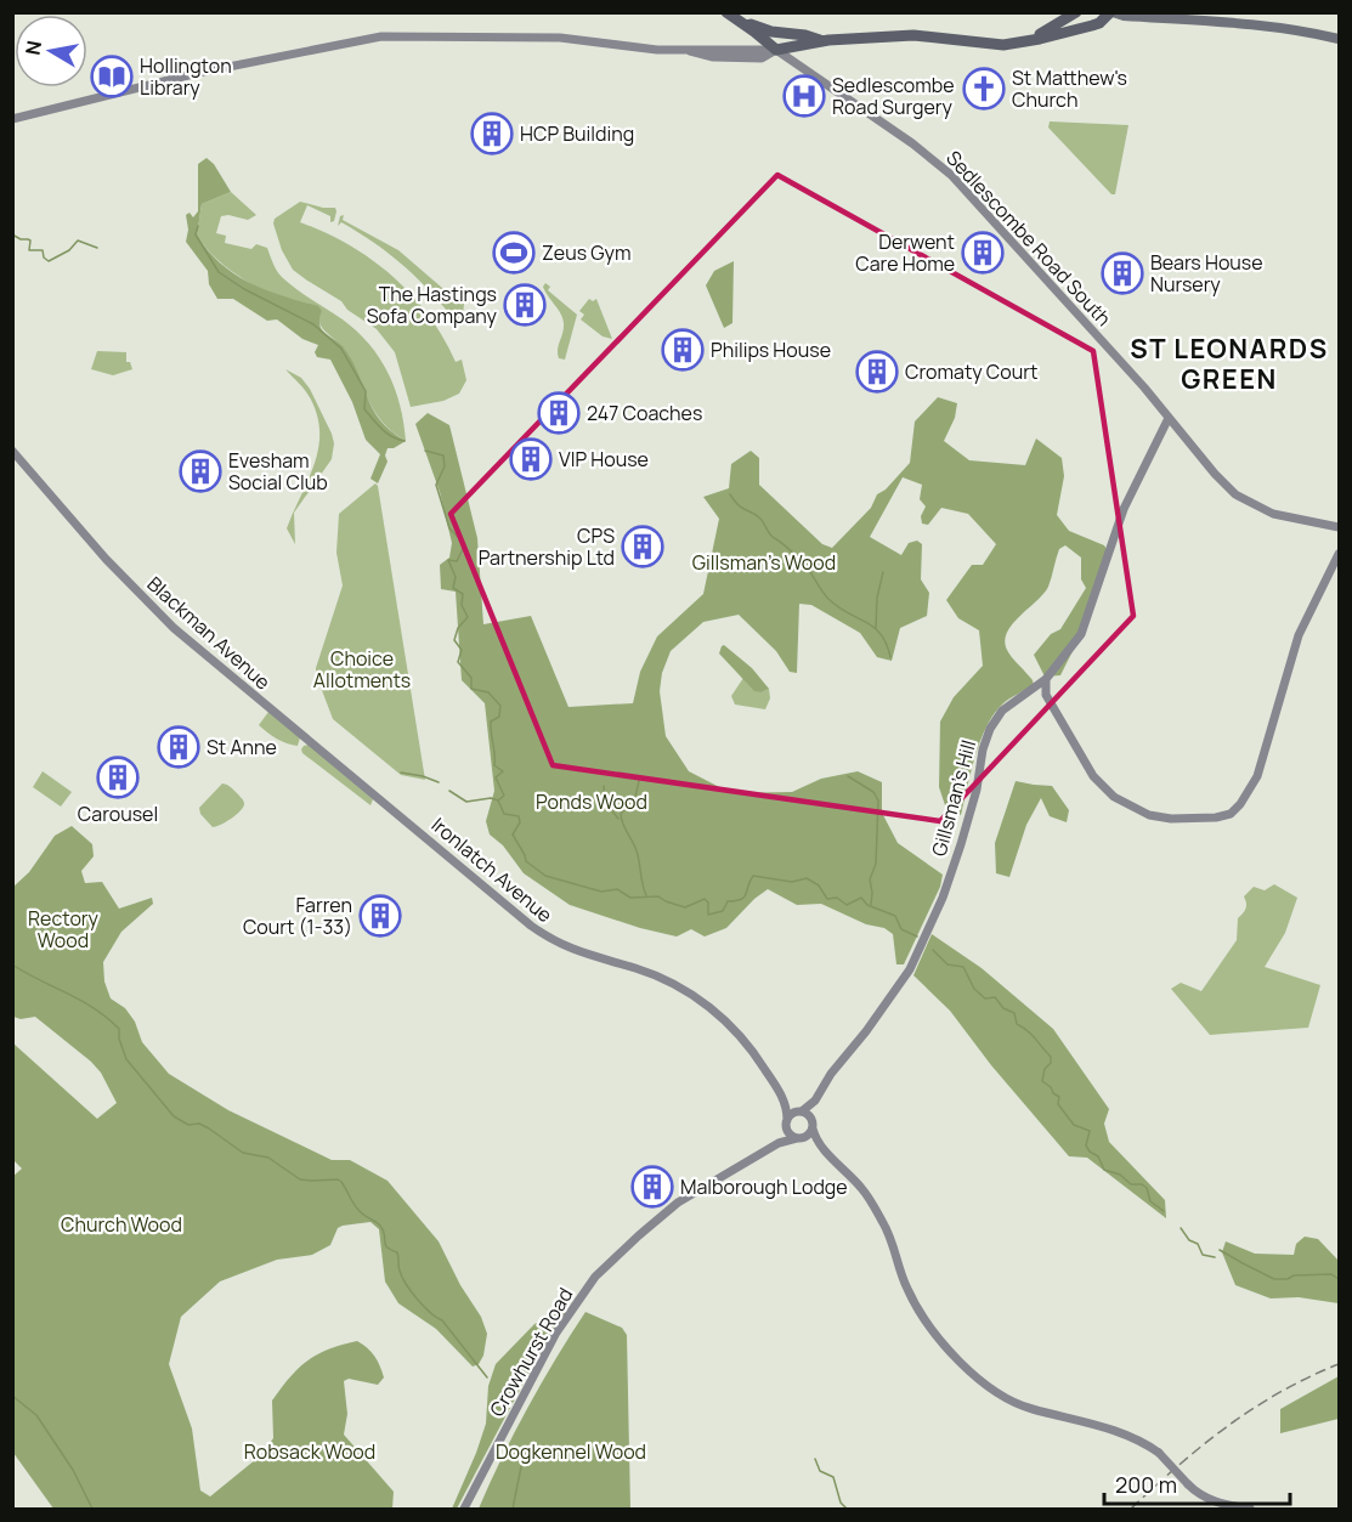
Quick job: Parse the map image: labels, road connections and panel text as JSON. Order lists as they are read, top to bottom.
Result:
{
  "streets": {
    "street": [
      "Sedlescombe Road South",
      "Blackman Avenue",
      "Gillsman's Hill",
      "Ironlatch Avenue",
      "Crowhurst Road"
    ]
  },
  "crossings": [
    ["Sedlescombe Road South", "Gillsman's Hill"],
    ["Blackman Avenue", "Ironlatch Avenue"],
    ["Gillsman's Hill", "Ironlatch Avenue"],
    ["Gillsman's Hill", "Crowhurst Road"],
    ["Ironlatch Avenue", "Crowhurst Road"]
  ],
  "districts": ["ST LEONARDS GREEN"],
  "parks": [
    "Gillsman's Wood",
    "Choice Allotments",
    "Ponds Wood",
    "Rectory Wood",
    "Church Wood",
    "Robsack Wood",
    "Dogkennel Wood"
  ],
  "places": {
    "library": ["Hollington Library"],
    "church": ["St Matthew's Church"],
    "hospital": ["Sedlescombe Road Surgery"],
    "building": [
      "HCP Building",
      "Derwent Care Home",
      "Bears House Nursery",
      "The Hastings Sofa Company",
      "Philips House",
      "Cromaty Court",
      "247 Coaches",
      "VIP House",
      "Evesham Social Club",
      "CPS Partnership Ltd",
      "St Anne",
      "Carousel",
      "Farren Court (1-33)",
      "Malborough Lodge"
    ],
    "sports": ["Zeus Gym"]
  },
  "scale_bar": "200 m",
  "north": "left"
}
